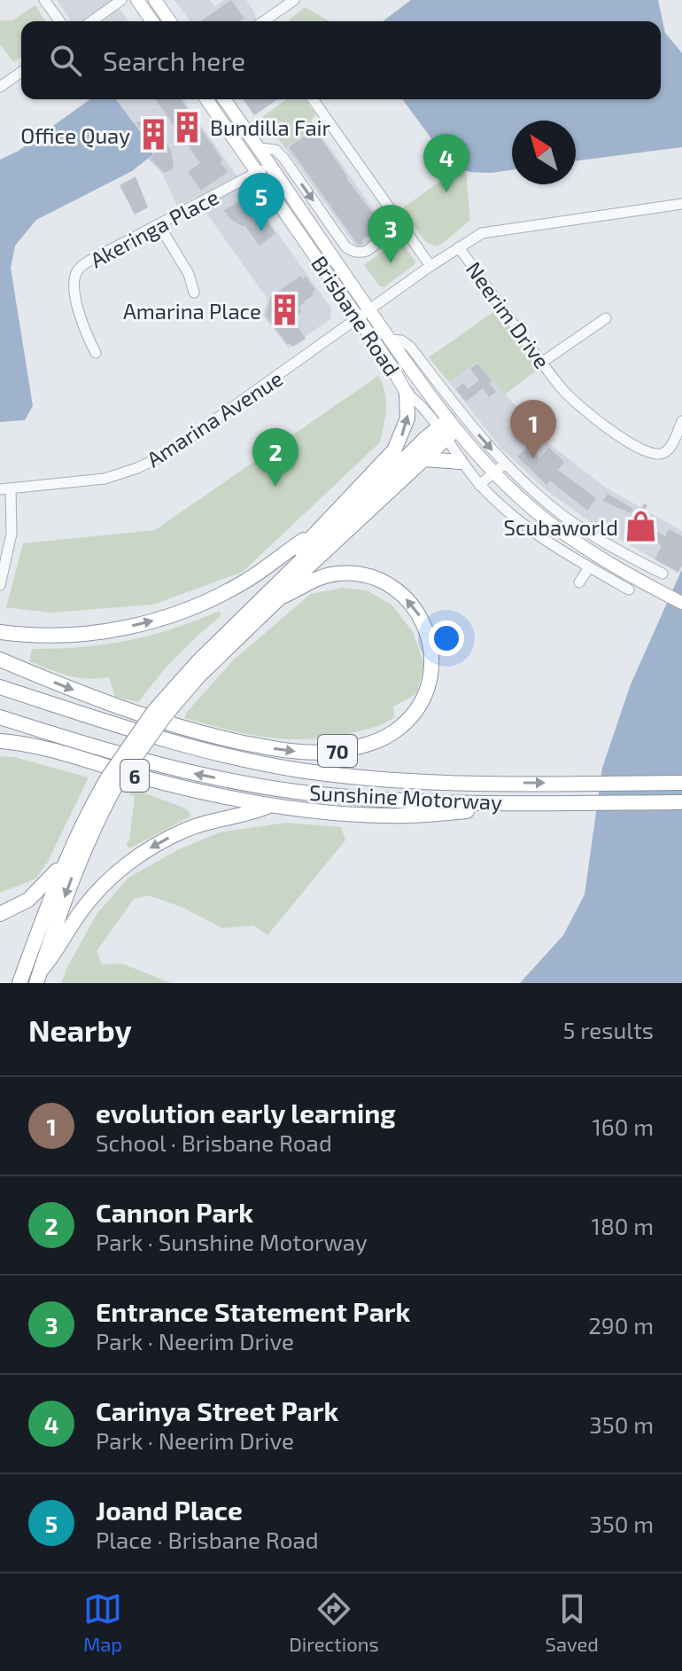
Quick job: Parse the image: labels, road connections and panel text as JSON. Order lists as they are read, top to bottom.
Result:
{
  "streets": {
    "highway": ["70", "6", "Sunshine Motorway"],
    "main road": ["Brisbane Road"],
    "street": ["Akeringa Place", "Neerim Drive", "Amarina Avenue"]
  },
  "crossings": [
    ["Akeringa Place", "Brisbane Road"],
    ["Neerim Drive", "Brisbane Road"],
    ["Neerim Drive", "Amarina Avenue"],
    ["Brisbane Road", "Amarina Avenue"],
    ["Brisbane Road", "6"],
    ["70", "6"],
    ["6", "Sunshine Motorway"]
  ],
  "places": {
    "building": ["Bundilla Fair", "Office Quay", "Amarina Place"],
    "shop": ["Scubaworld"]
  },
  "north": "top left",
  "page": {
    "search": "Search here",
    "pins": [
      "4",
      "5",
      "3",
      "1",
      "2"
    ],
    "heading": ["Nearby", "5 results"],
    "list": [
      {
        "mark": "1",
        "name": "evolution early learning",
        "note": "School · Brisbane Road",
        "value": "160 m"
      },
      {
        "mark": "2",
        "name": "Cannon Park",
        "note": "Park · Sunshine Motorway",
        "value": "180 m"
      },
      {
        "mark": "3",
        "name": "Entrance Statement Park",
        "note": "Park · Neerim Drive",
        "value": "290 m"
      },
      {
        "mark": "4",
        "name": "Carinya Street Park",
        "note": "Park · Neerim Drive",
        "value": "350 m"
      },
      {
        "mark": "5",
        "name": "Joand Place",
        "note": "Place · Brisbane Road",
        "value": "350 m"
      }
    ],
    "nav": ["Map", "Directions", "Saved"]
  }
}
